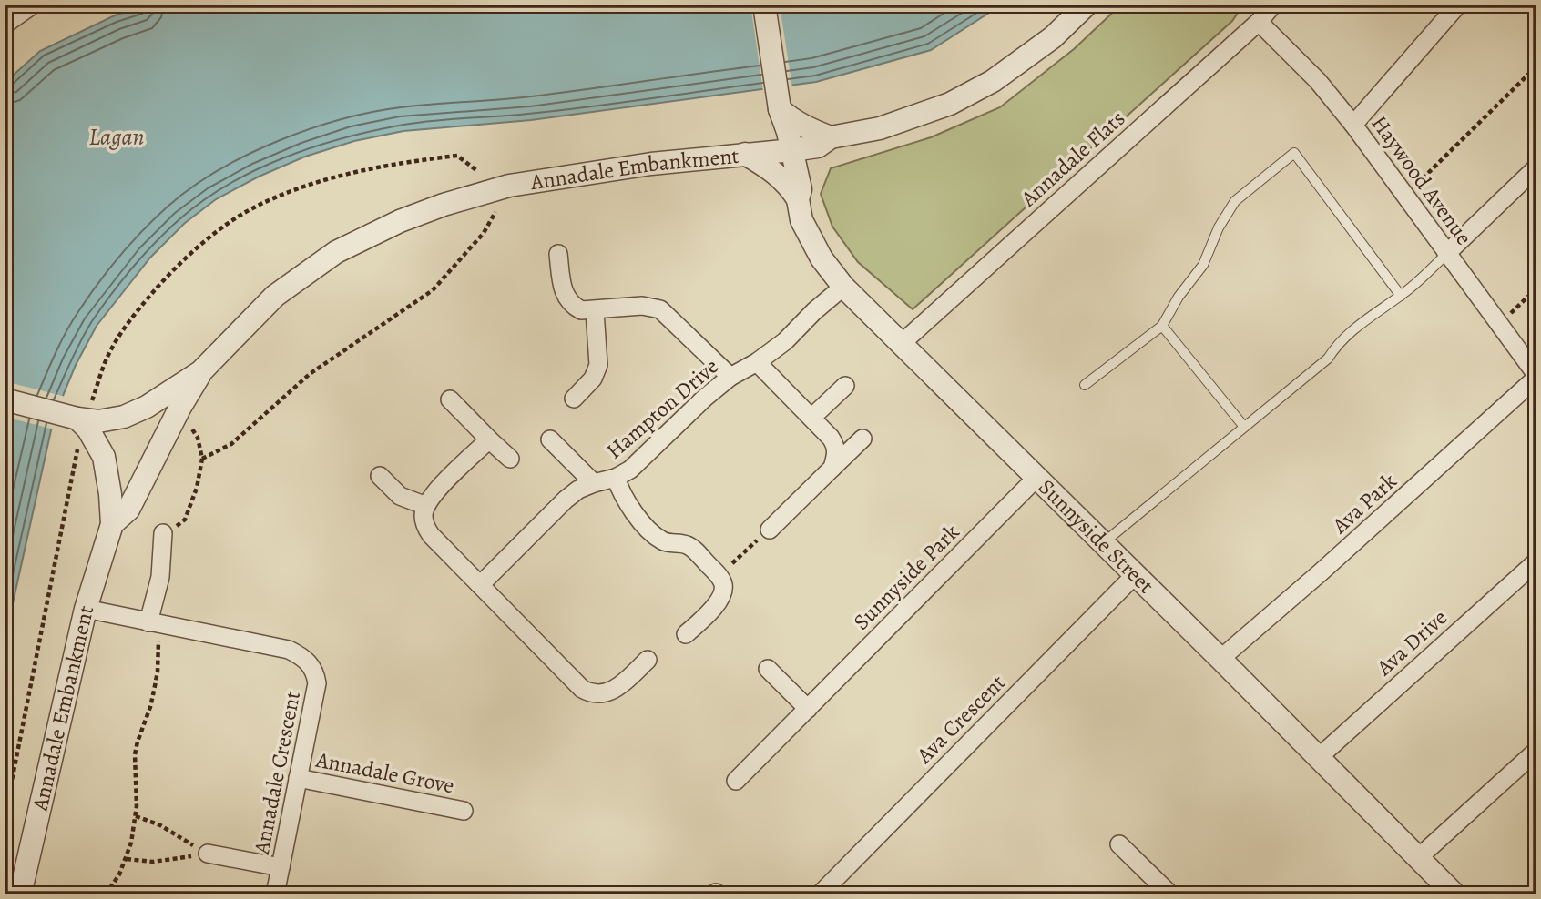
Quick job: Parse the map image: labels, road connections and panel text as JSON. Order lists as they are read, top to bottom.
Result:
{
  "streets": {
    "street": [
      "Annadale Flats",
      "Annadale Embankment",
      "Haywood Avenue",
      "Hampton Drive",
      "Ava Park",
      "Sunnyside Street",
      "Sunnyside Park",
      "Ava Drive",
      "Ava Crescent",
      "Annadale Crescent",
      "Annadale Grove"
    ]
  },
  "crossings": [
    ["Annadale Flats", "Haywood Avenue"],
    ["Annadale Flats", "Sunnyside Street"],
    ["Annadale Embankment", "Sunnyside Street"],
    ["Annadale Embankment", "Annadale Crescent"],
    ["Haywood Avenue", "Ava Park"],
    ["Hampton Drive", "Sunnyside Street"],
    ["Ava Park", "Sunnyside Street"],
    ["Sunnyside Street", "Sunnyside Park"],
    ["Sunnyside Street", "Ava Drive"],
    ["Sunnyside Street", "Ava Crescent"],
    ["Annadale Crescent", "Annadale Grove"]
  ],
  "water": ["Lagan"]
}
